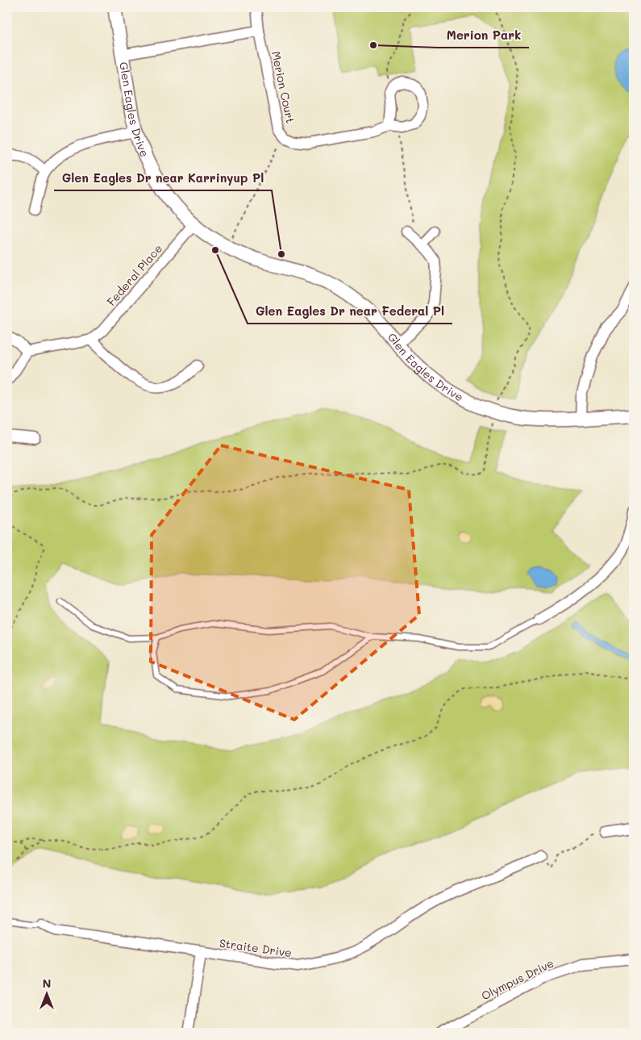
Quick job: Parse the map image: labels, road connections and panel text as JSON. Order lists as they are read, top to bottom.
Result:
{
  "streets": {
    "street": [
      "Merion Court",
      "Glen Eagles Drive",
      "Federal Place",
      "Straite Drive",
      "Olympus Drive"
    ]
  },
  "crossings": [
    ["Glen Eagles Drive", "Federal Place"]
  ],
  "places": ["Merion Park", "Glen Eagles Dr near Federal Pl", "Glen Eagles Dr near Karrinyup Pl"],
  "north": "top"
}
